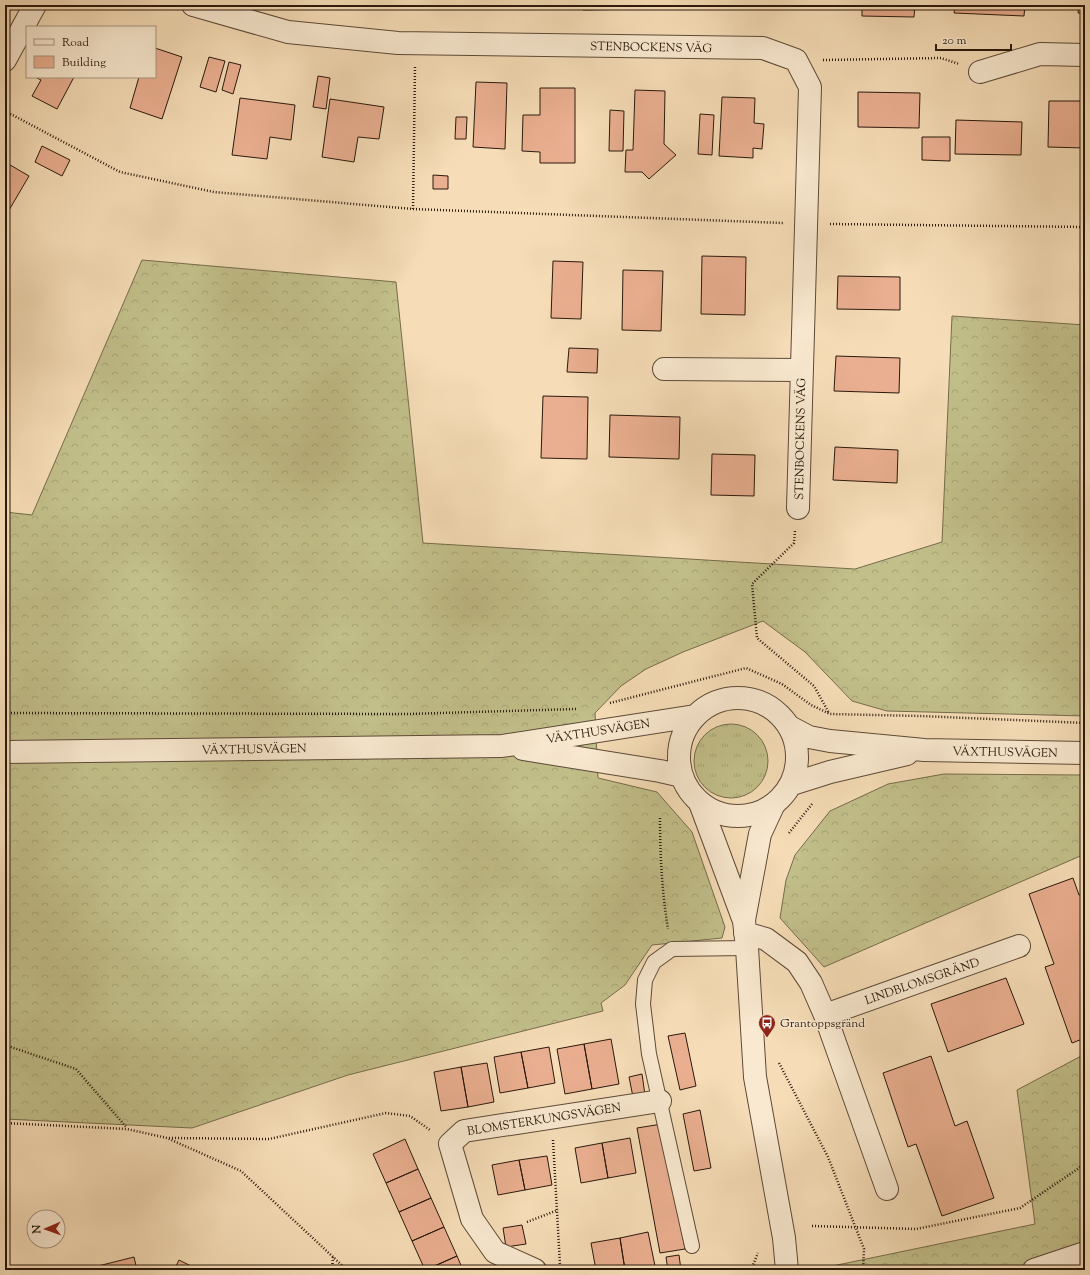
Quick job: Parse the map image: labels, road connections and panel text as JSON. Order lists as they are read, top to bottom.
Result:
{
  "streets": {
    "street": [
      "STENBOCKENS VÄG",
      "VÄXTHUSVÄGEN",
      "LINDBLOMSGRÄND",
      "BLOMSTERKUNGSVÄGEN"
    ]
  },
  "places": {
    "bus stop": ["Grantoppsgränd"]
  },
  "legend": ["Road", "Building"],
  "scale_bar": "20 m",
  "north": "left"
}
